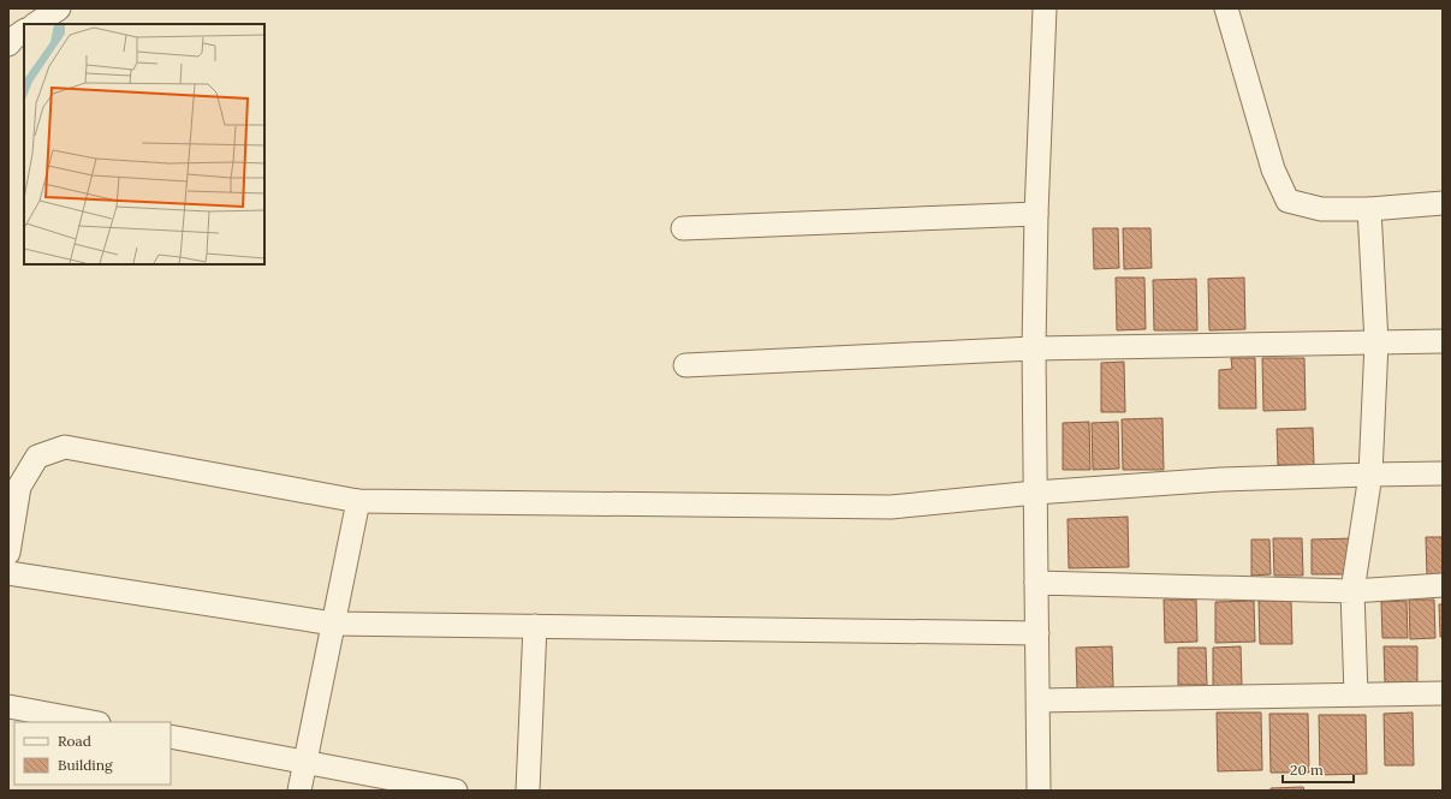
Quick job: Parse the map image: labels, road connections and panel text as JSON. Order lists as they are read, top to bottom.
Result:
{
  "legend": ["Road", "Building"],
  "scale_bar": "20 m"
}
